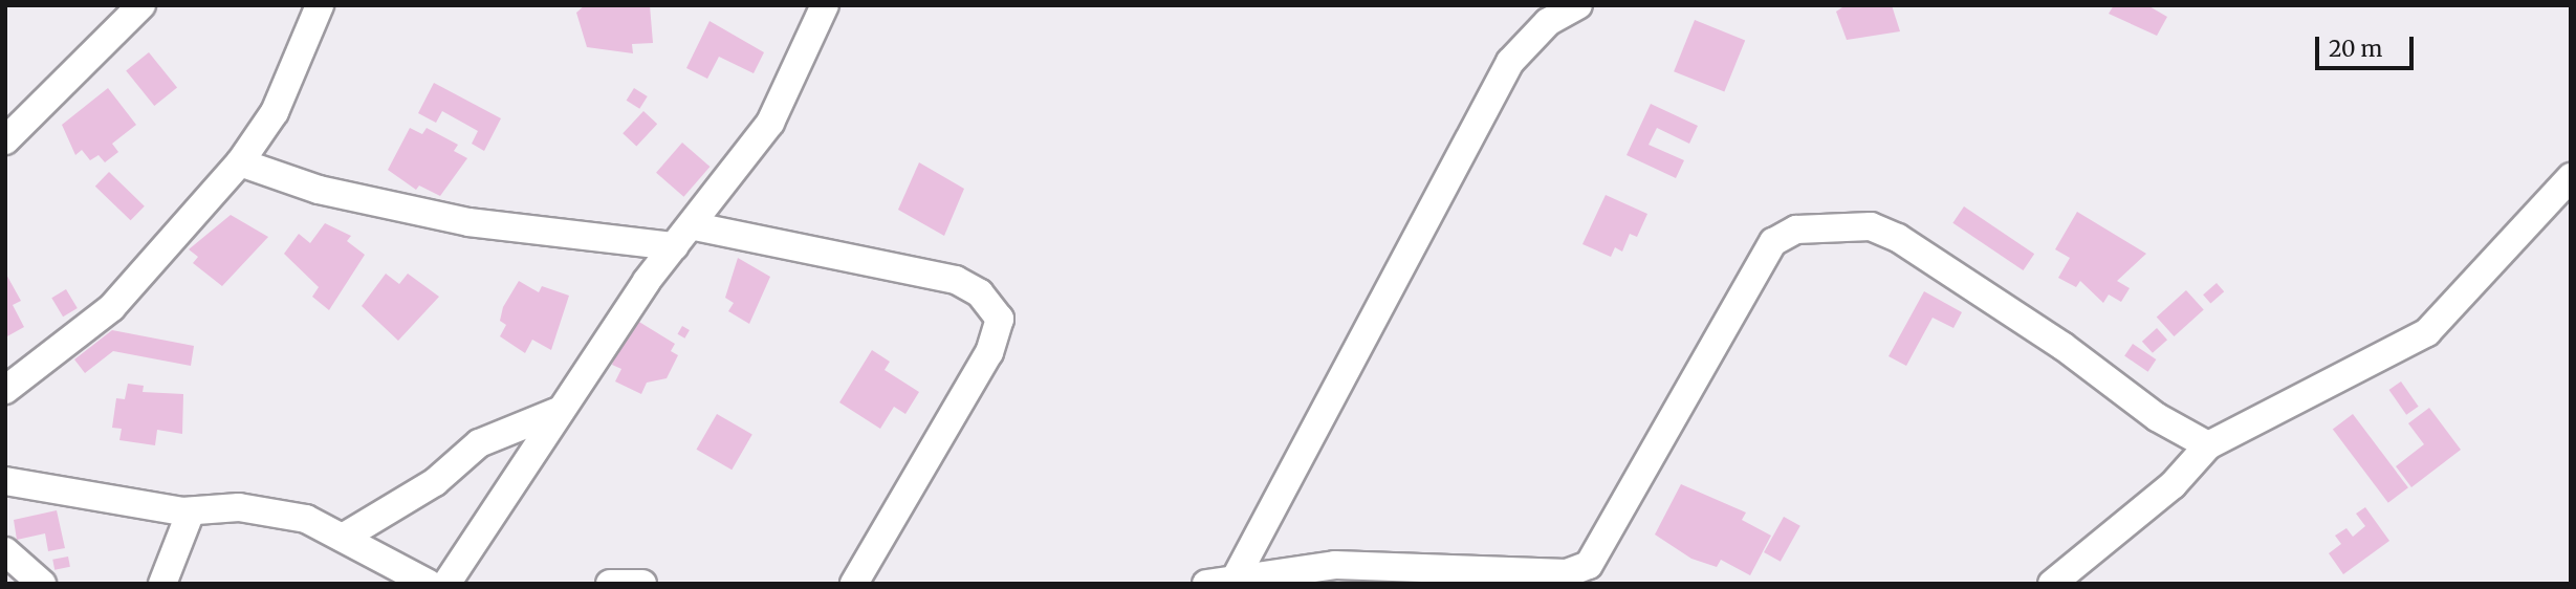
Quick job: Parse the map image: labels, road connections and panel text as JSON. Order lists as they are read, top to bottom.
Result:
{
  "scale_bar": "20 m"
}
